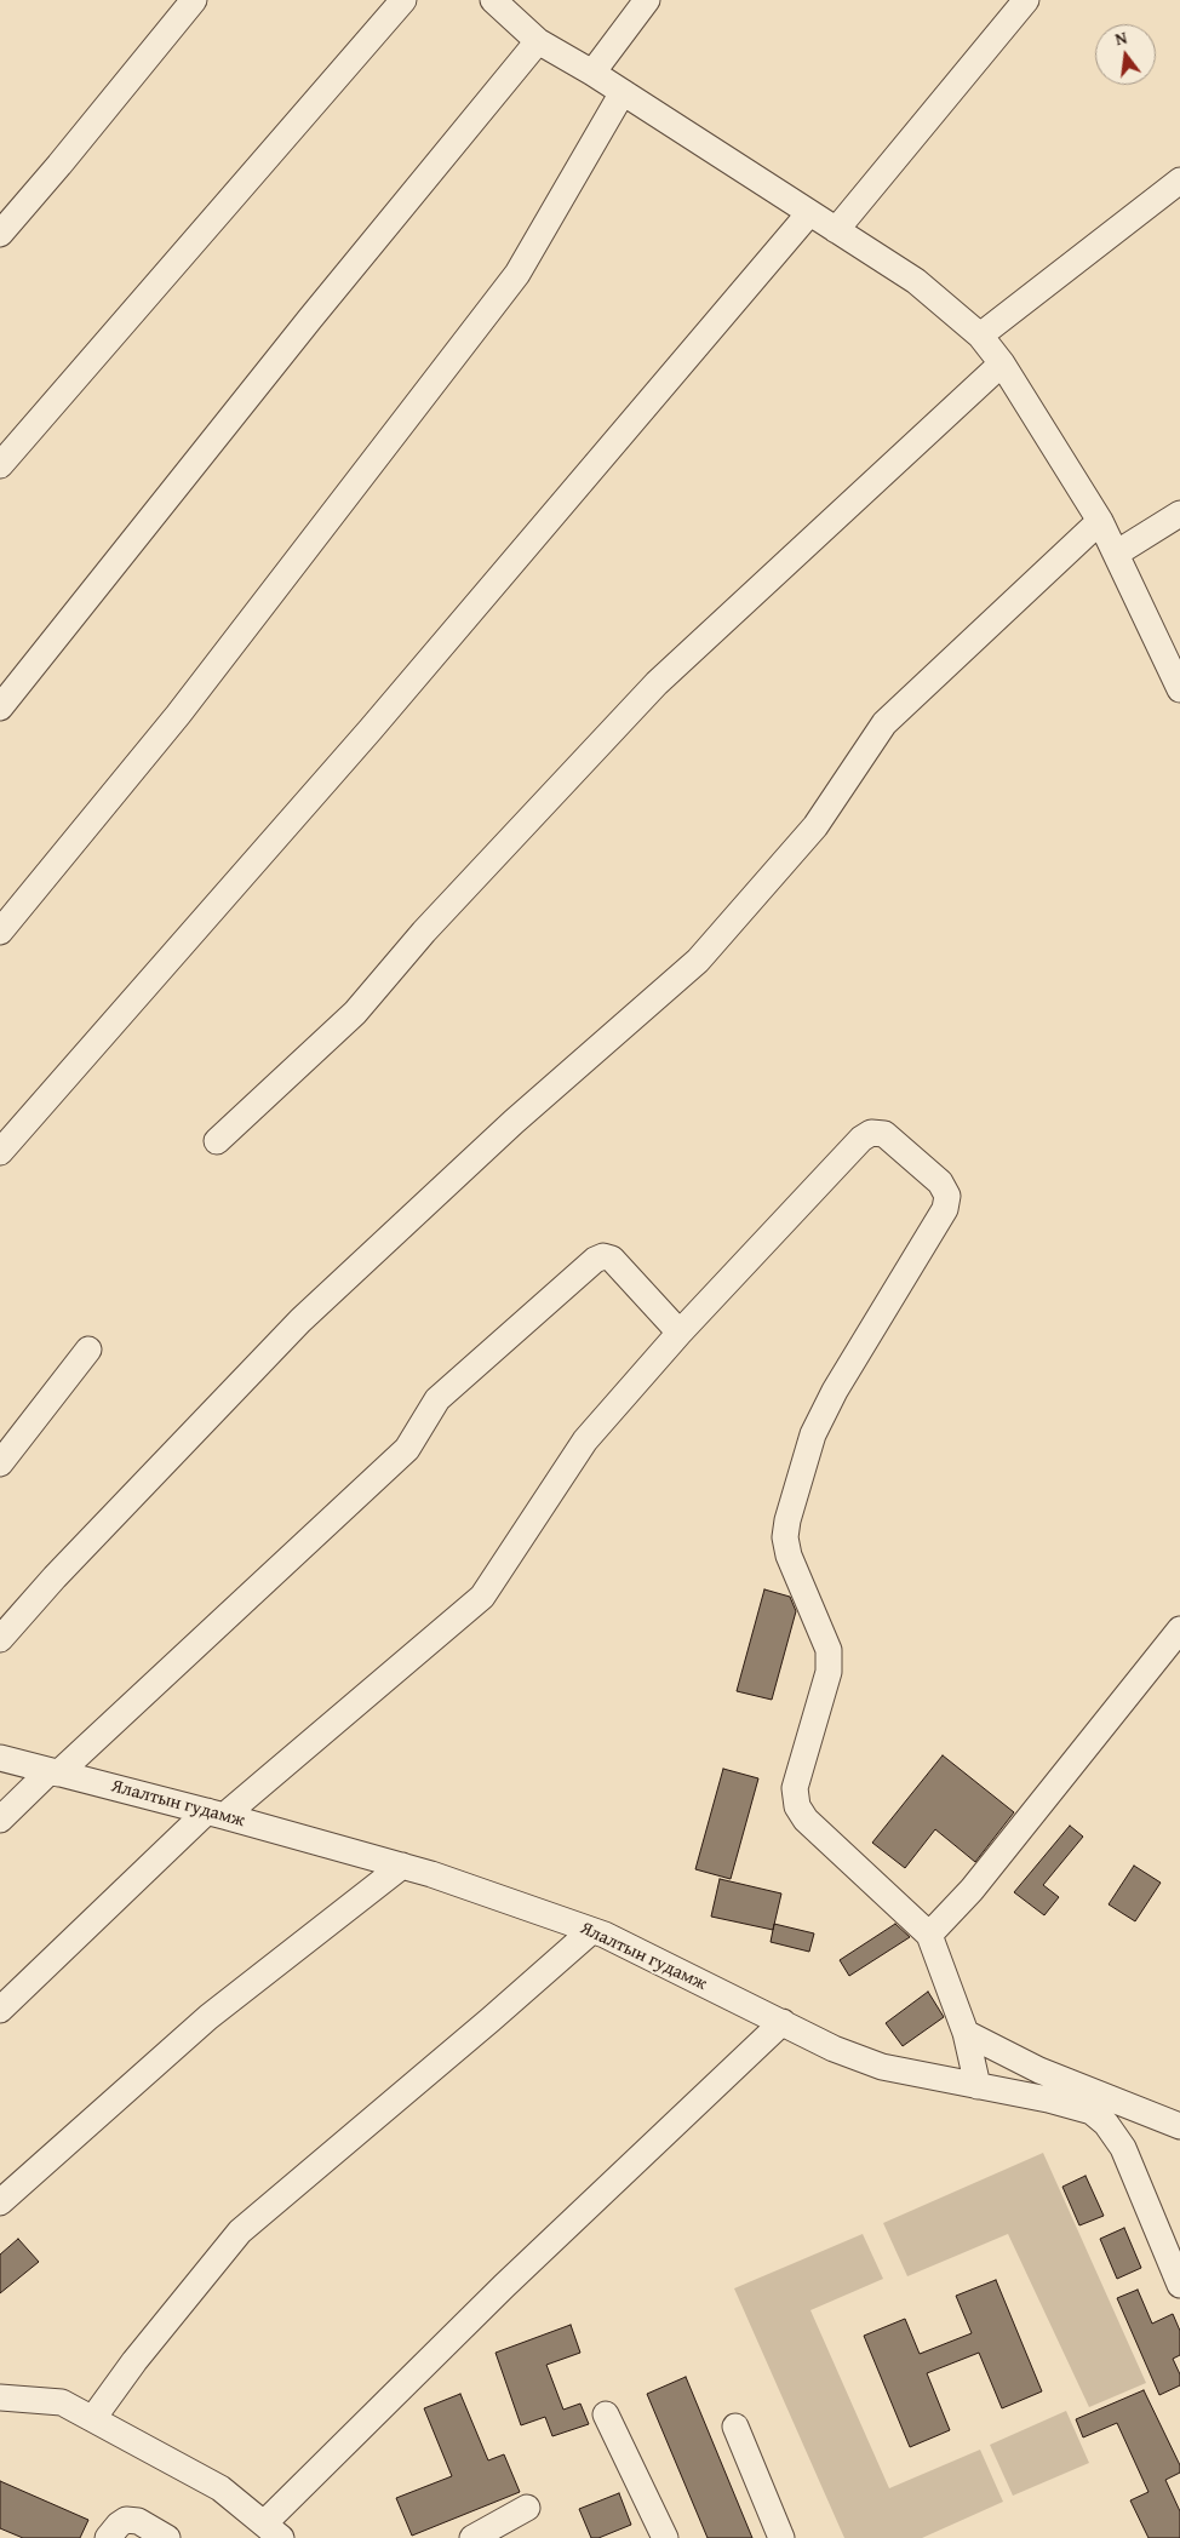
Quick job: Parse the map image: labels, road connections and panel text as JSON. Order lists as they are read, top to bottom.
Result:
{
  "streets": {
    "street": ["Ялалтын гудамж"]
  },
  "north": "top"
}
